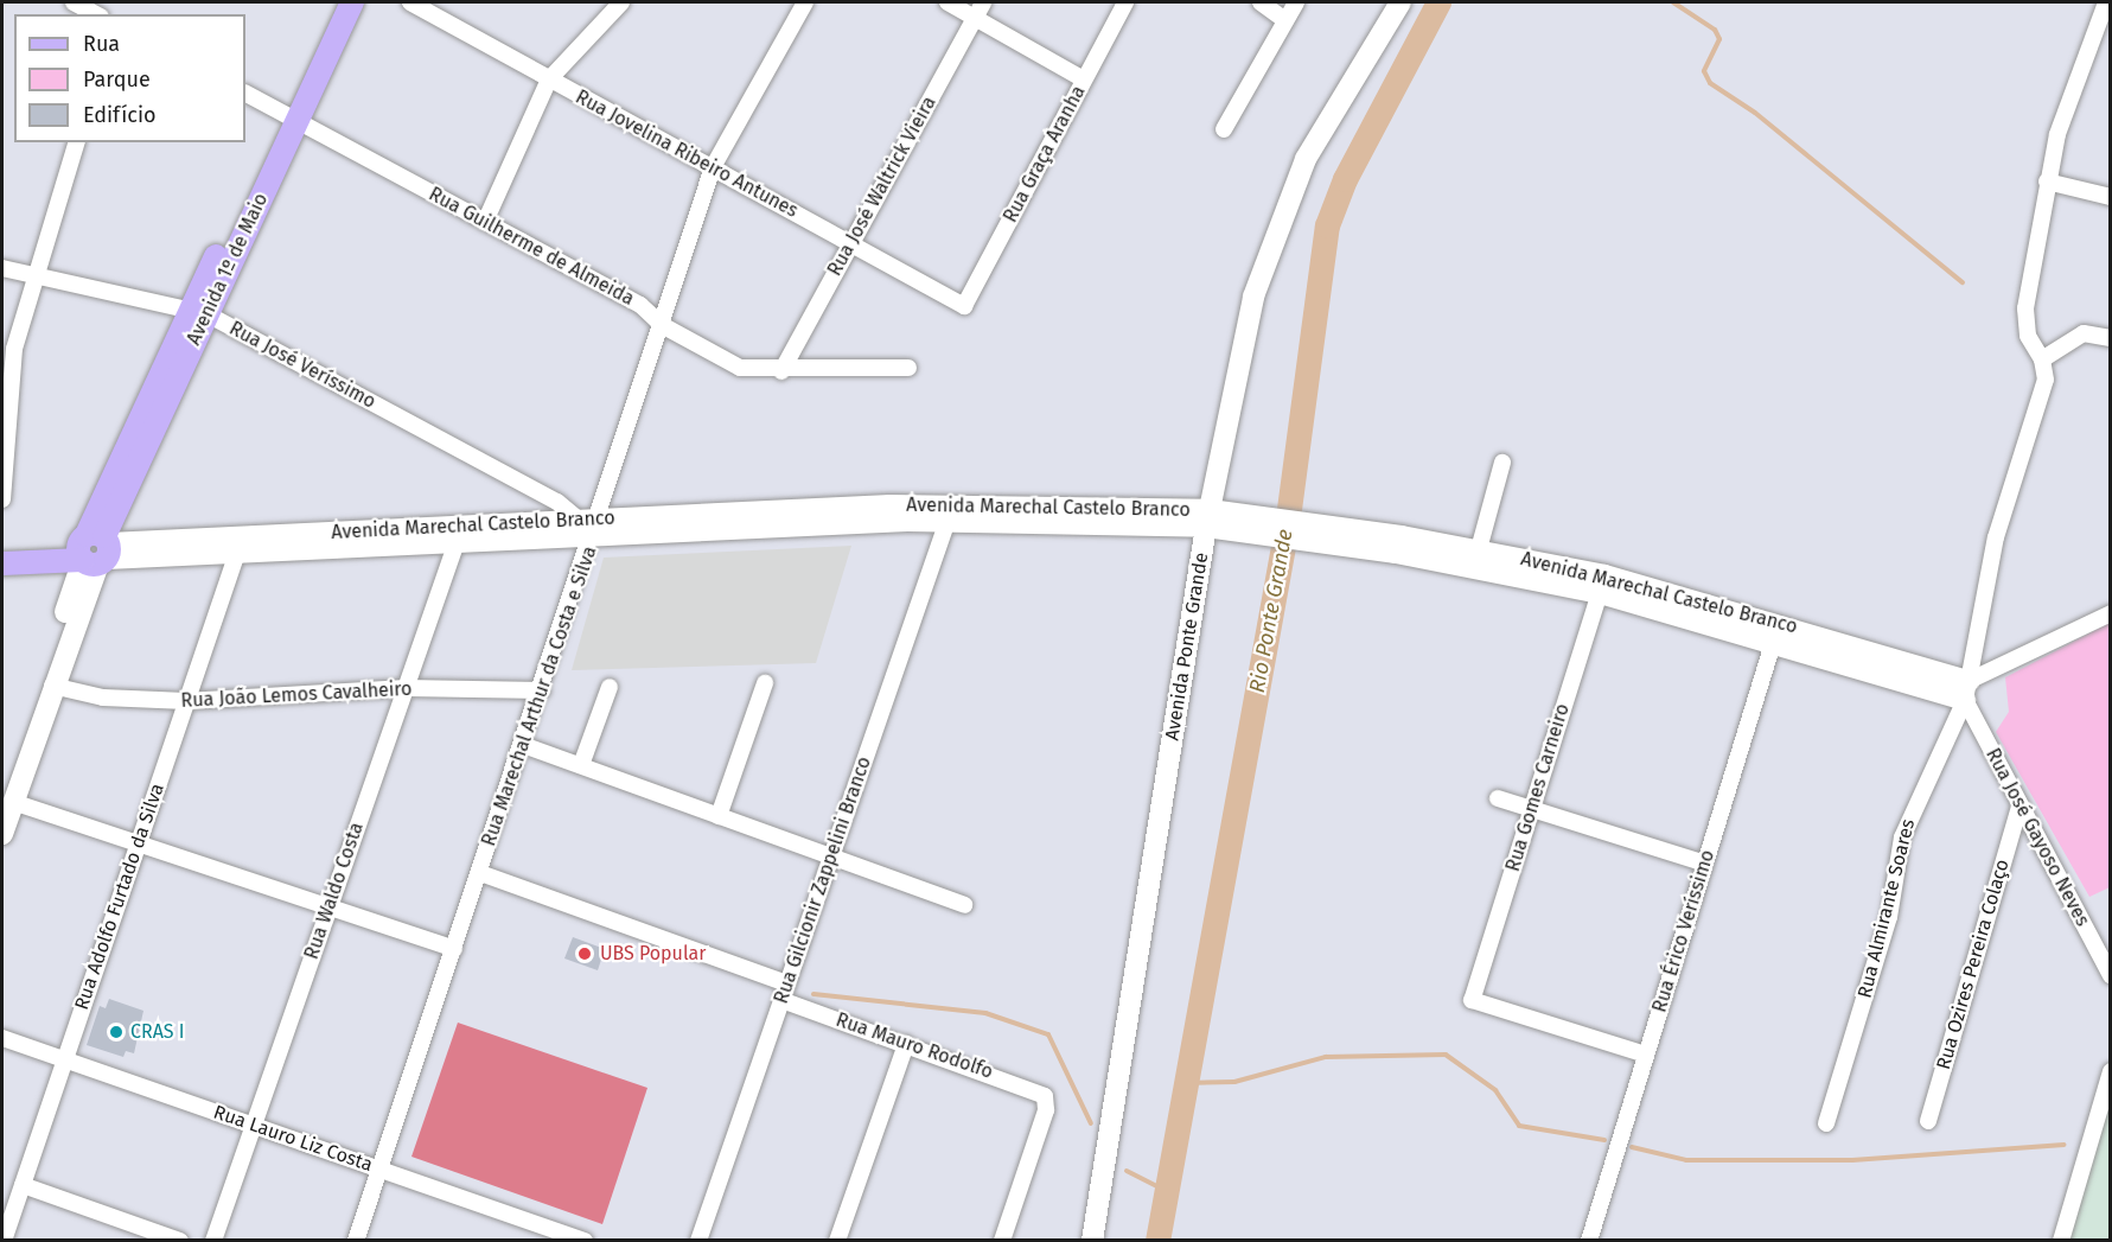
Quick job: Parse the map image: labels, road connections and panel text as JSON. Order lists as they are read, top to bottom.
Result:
{
  "streets": {
    "main road": ["Avenida 1º de Maio", "Avenida Marechal Castelo Branco"],
    "street": [
      "Rua Jovelina Ribeiro Antunes",
      "Rua Graça Aranha",
      "Rua José Waltrick Vieira",
      "Rua Guilherme de Almeida",
      "Rua José Veríssimo",
      "Avenida Ponte Grande",
      "Rua João Lemos Cavalheiro",
      "Rua Marechal Arthur da Costa e Silva",
      "Rua Gomes Carneiro",
      "Rua José Gayoso Neves",
      "Rua Gilcionir Zappelini Branco",
      "Rua Waldo Costa",
      "Rua Adolfo Furtado da Silva",
      "Rua Almirante Soares",
      "Rua Érico Veríssimo",
      "Rua Ozires Pereira Colaço",
      "Rua Mauro Rodolfo",
      "Rua Lauro Liz Costa"
    ]
  },
  "crossings": [
    ["Rua Jovelina Ribeiro Antunes", "Rua Graça Aranha"],
    ["Rua Jovelina Ribeiro Antunes", "Rua José Waltrick Vieira"],
    ["Rua Jovelina Ribeiro Antunes", "Rua Marechal Arthur da Costa e Silva"],
    ["Rua José Waltrick Vieira", "Rua Guilherme de Almeida"],
    ["Rua Guilherme de Almeida", "Avenida 1º de Maio"],
    ["Rua Guilherme de Almeida", "Rua Marechal Arthur da Costa e Silva"],
    ["Avenida 1º de Maio", "Rua José Veríssimo"],
    ["Avenida 1º de Maio", "Avenida Marechal Castelo Branco"],
    ["Rua José Veríssimo", "Avenida Marechal Castelo Branco"],
    ["Rua José Veríssimo", "Rua Marechal Arthur da Costa e Silva"],
    ["Avenida Marechal Castelo Branco", "Avenida Ponte Grande"],
    ["Avenida Marechal Castelo Branco", "Rua Marechal Arthur da Costa e Silva"],
    ["Avenida Marechal Castelo Branco", "Rua Gomes Carneiro"],
    ["Avenida Marechal Castelo Branco", "Rua José Gayoso Neves"],
    ["Avenida Marechal Castelo Branco", "Rua Gilcionir Zappelini Branco"],
    ["Avenida Marechal Castelo Branco", "Rua Waldo Costa"],
    ["Avenida Marechal Castelo Branco", "Rua Adolfo Furtado da Silva"],
    ["Avenida Marechal Castelo Branco", "Rua Almirante Soares"],
    ["Avenida Marechal Castelo Branco", "Rua Érico Veríssimo"],
    ["Rua João Lemos Cavalheiro", "Rua Marechal Arthur da Costa e Silva"],
    ["Rua João Lemos Cavalheiro", "Rua Waldo Costa"],
    ["Rua João Lemos Cavalheiro", "Rua Adolfo Furtado da Silva"],
    ["Rua Marechal Arthur da Costa e Silva", "Rua Lauro Liz Costa"],
    ["Rua Gomes Carneiro", "Rua Érico Veríssimo"],
    ["Rua José Gayoso Neves", "Rua Almirante Soares"],
    ["Rua José Gayoso Neves", "Rua Ozires Pereira Colaço"],
    ["Rua Gilcionir Zappelini Branco", "Rua Mauro Rodolfo"],
    ["Rua Waldo Costa", "Rua Lauro Liz Costa"],
    ["Rua Adolfo Furtado da Silva", "Rua Lauro Liz Costa"]
  ],
  "water": ["Rio Ponte Grande"],
  "places": ["UBS Popular", "CRAS I"],
  "legend": ["Rua", "Parque", "Edifício"]
}
